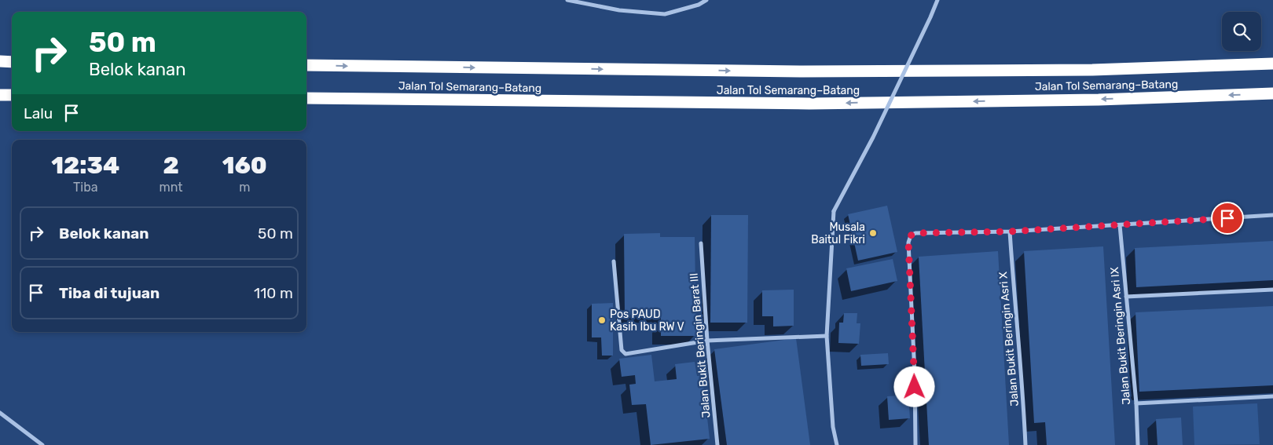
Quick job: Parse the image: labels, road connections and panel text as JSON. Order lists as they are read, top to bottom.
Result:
{
  "streets": {
    "highway": ["Jalan Tol Semarang–Batang"],
    "street": ["Jalan Bukit Beringin Asri IX", "Jalan Bukit Beringin Asri X", "Jalan Bukit Beringin Barat III"]
  },
  "places": ["Musala Baitul Fikri", "Pos PAUD Kasih Ibu RW V"],
  "page": {
    "turn": ["50 m", "Belok kanan"],
    "then": "Lalu",
    "eta": [
      "12:34",
      "Tiba",
      "2",
      "mnt",
      "160",
      "m"
    ],
    "list": [
      {
        "name": "Belok kanan",
        "value": "50 m"
      },
      {
        "name": "Tiba di tujuan",
        "value": "110 m"
      }
    ]
  }
}
